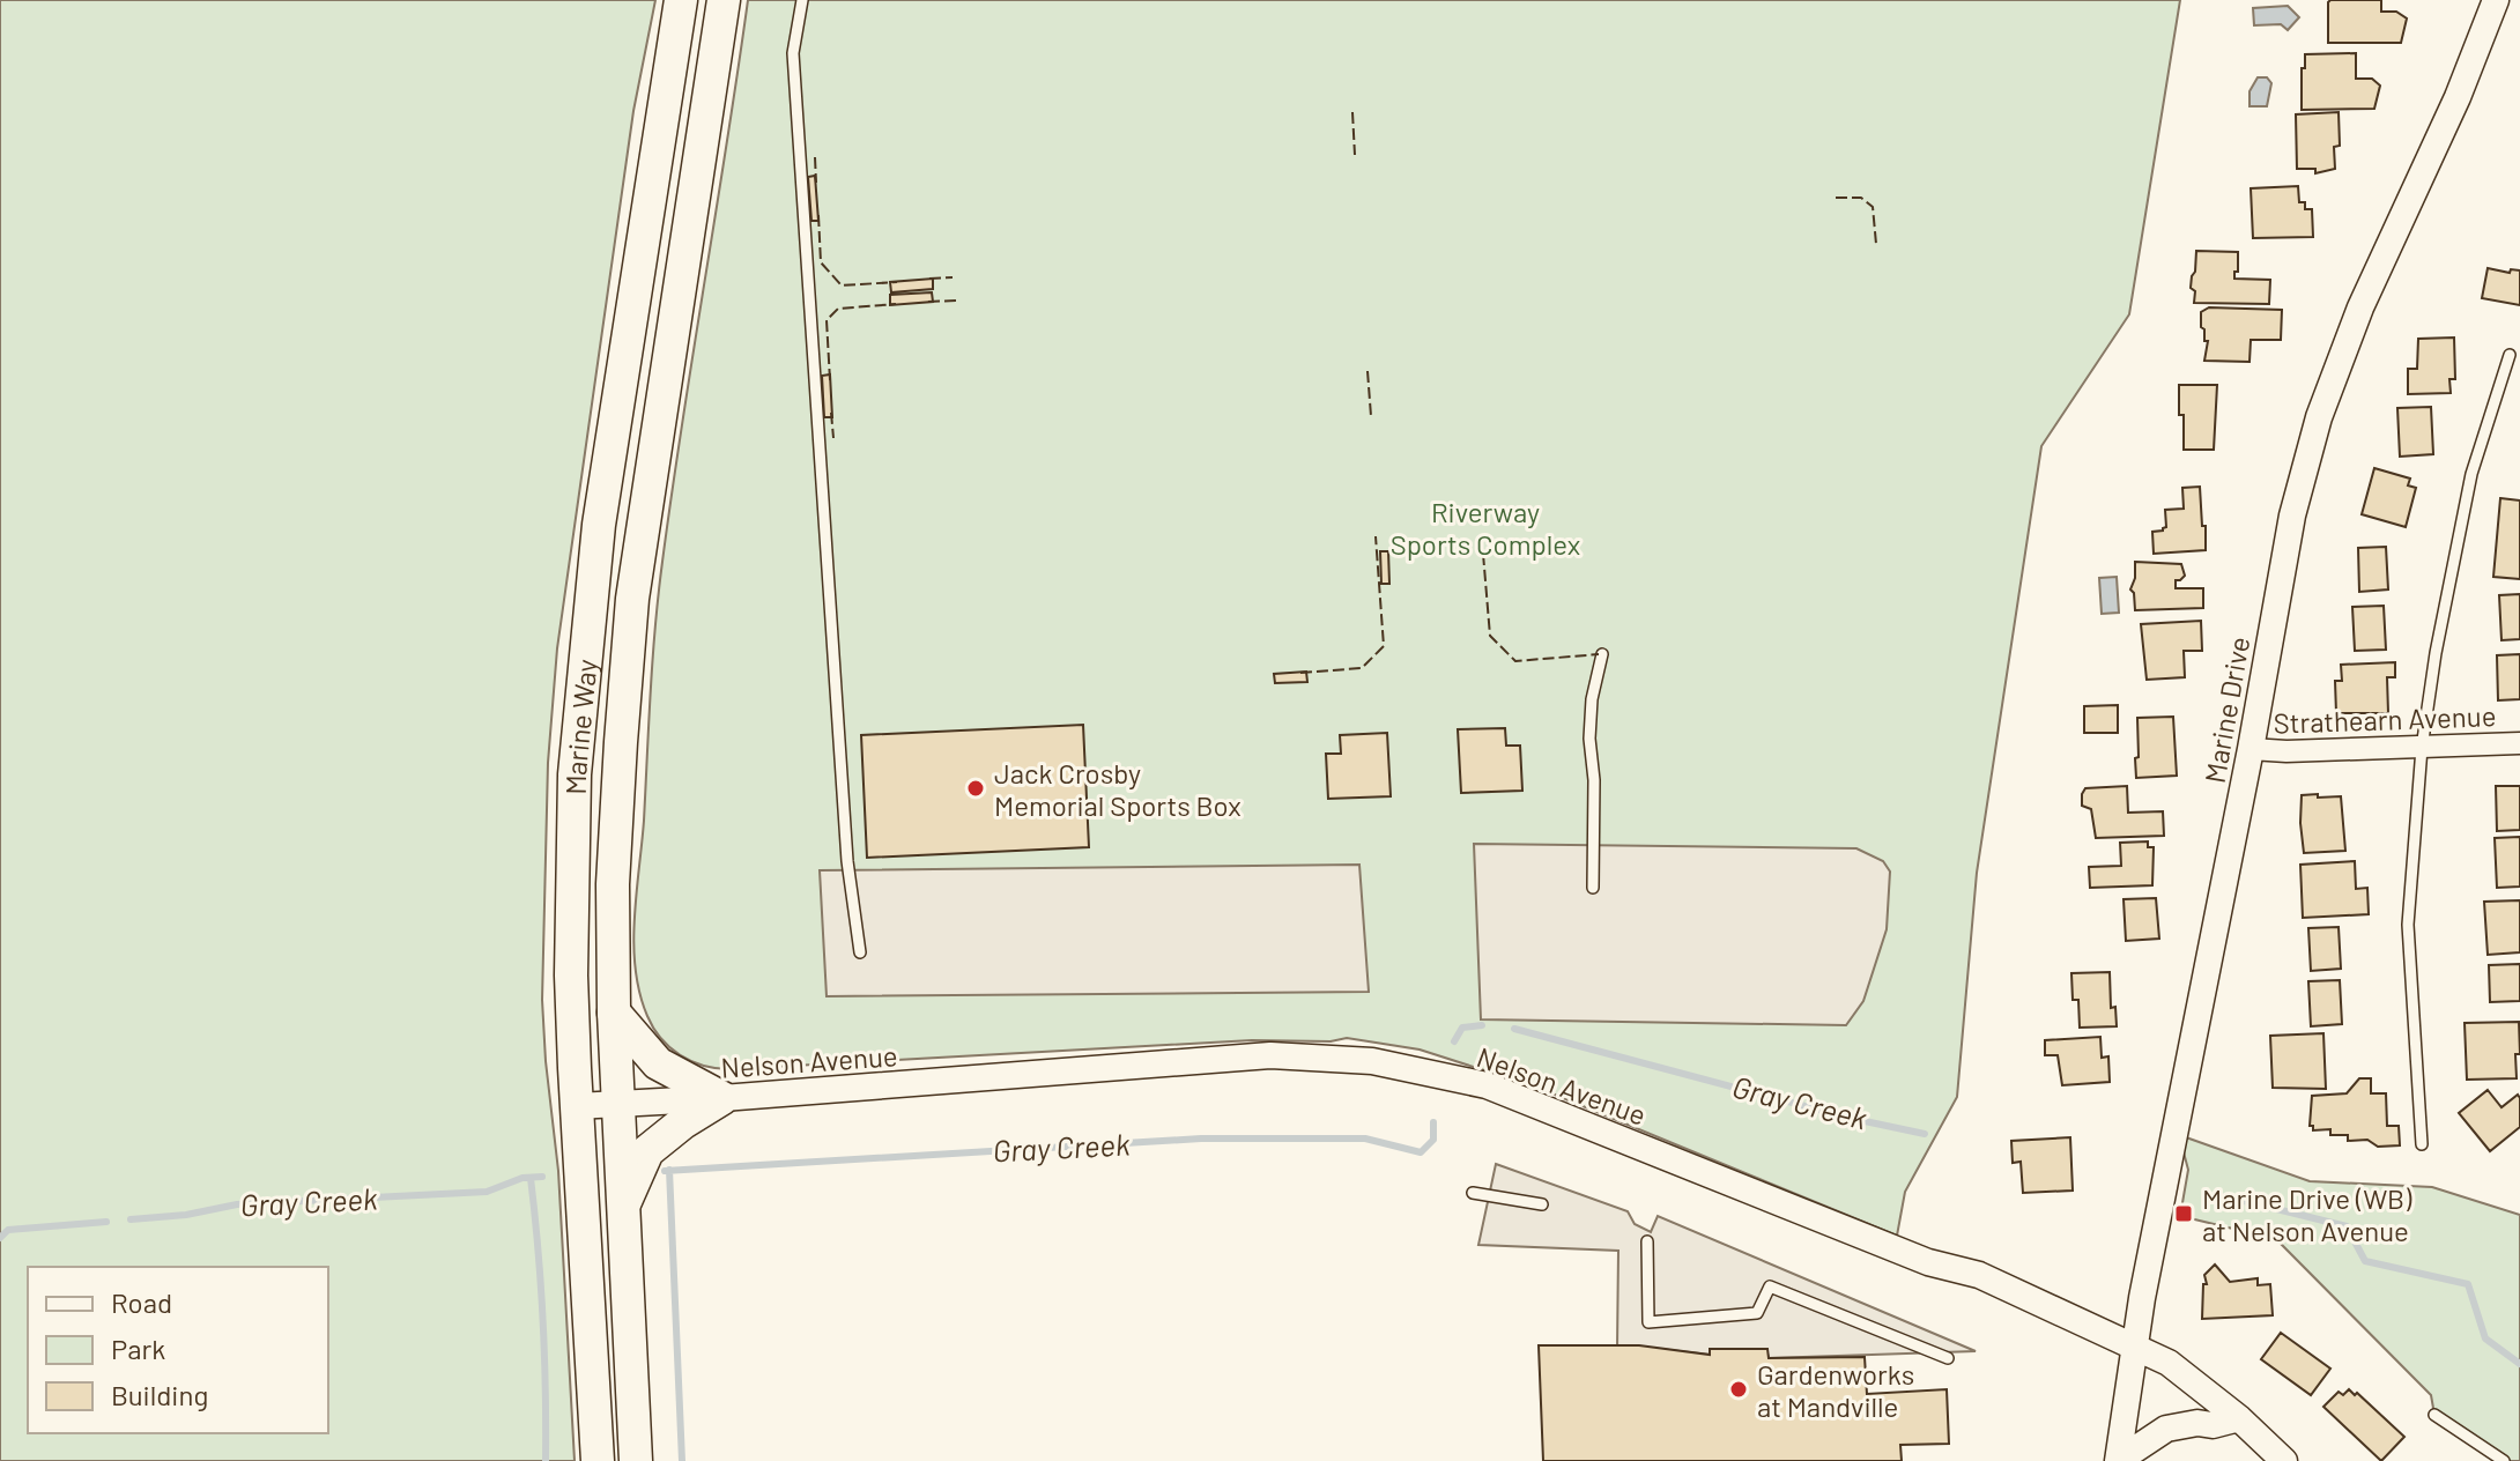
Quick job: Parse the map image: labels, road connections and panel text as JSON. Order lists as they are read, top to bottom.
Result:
{
  "streets": {
    "main road": ["Marine Way"],
    "street": ["Marine Drive", "Strathearn Avenue", "Nelson Avenue"]
  },
  "crossings": [
    ["Marine Drive", "Strathearn Avenue"],
    ["Marine Drive", "Nelson Avenue"],
    ["Marine Way", "Nelson Avenue"]
  ],
  "water": ["Gray Creek"],
  "parks": ["Riverway Sports Complex"],
  "places": {
    "other": ["Jack Crosby Memorial Sports Box", "Gardenworks at Mandville"],
    "transit": ["Marine Drive (WB) at Nelson Avenue"]
  },
  "legend": ["Road", "Park", "Building"]
}
